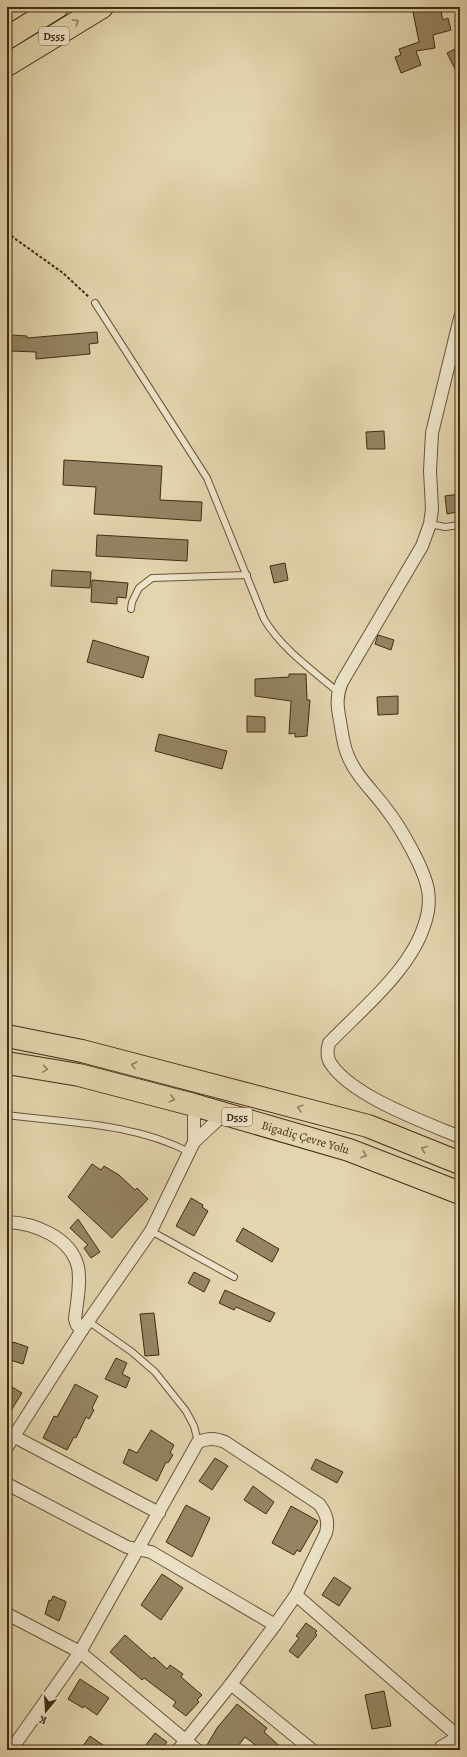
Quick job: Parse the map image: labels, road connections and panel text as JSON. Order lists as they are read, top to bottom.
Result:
{
  "streets": {
    "highway": ["D555", "Bigadiç Çevre Yolu"]
  },
  "north": "bottom"
}
